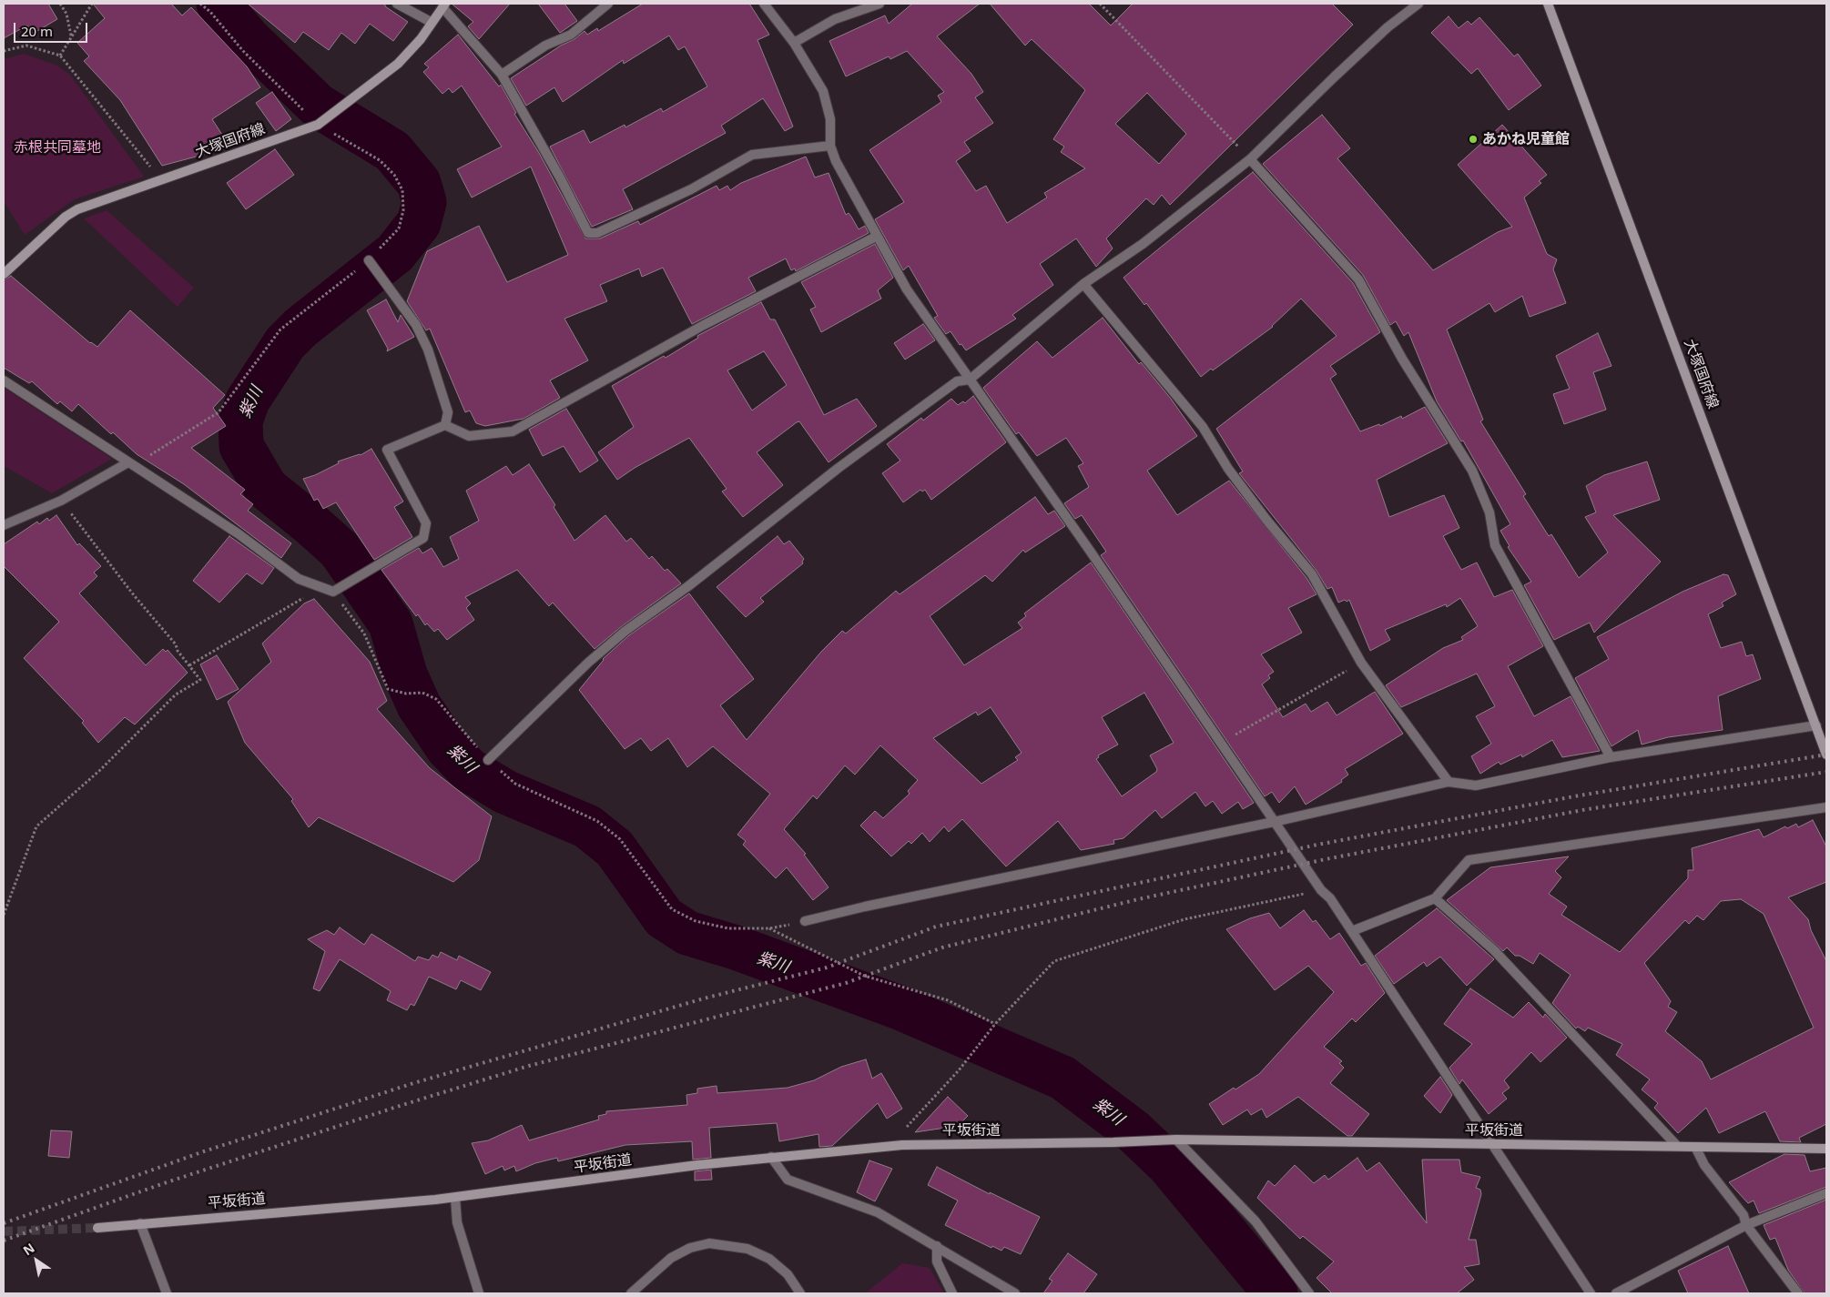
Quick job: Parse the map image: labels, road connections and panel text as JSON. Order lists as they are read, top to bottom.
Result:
{
  "streets": {
    "street": ["大塚国府線", "平坂街道"]
  },
  "water": ["紫川"],
  "parks": ["赤根共同墓地"],
  "places": ["あかね児童館"],
  "scale_bar": "20 m",
  "north": "top left"
}
